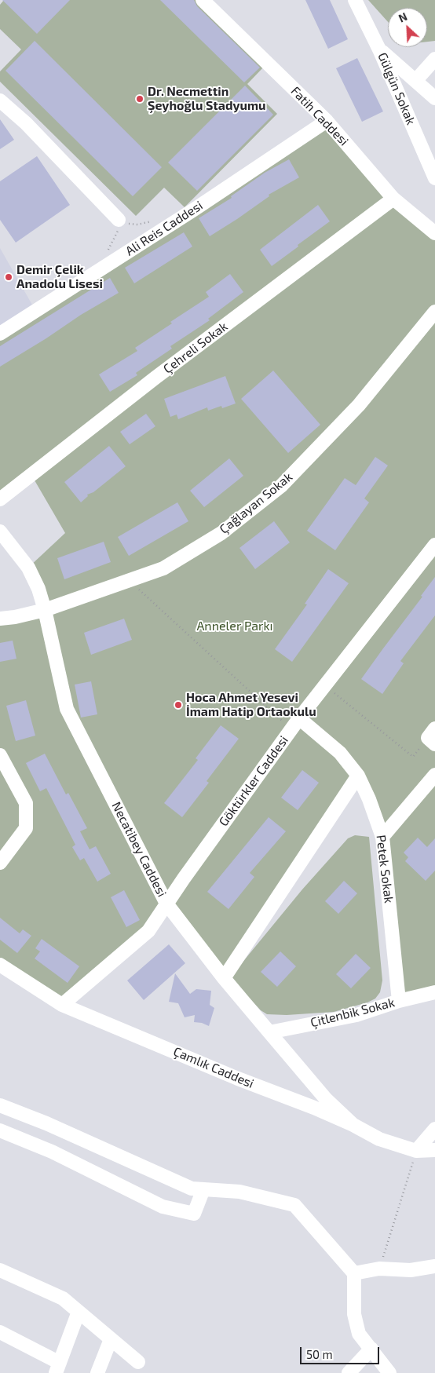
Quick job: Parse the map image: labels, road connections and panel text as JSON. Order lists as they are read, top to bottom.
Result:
{
  "streets": {
    "street": [
      "Gülgün Sokak",
      "Fatih Caddesi",
      "Ali Reis Caddesi",
      "Çehreli Sokak",
      "Çağlayan Sokak",
      "Göktürkler Caddesi",
      "Necatibey Caddesi",
      "Petek Sokak",
      "Çitlenbik Sokak",
      "Çamlık Caddesi"
    ]
  },
  "crossings": [
    ["Fatih Caddesi", "Ali Reis Caddesi"],
    ["Fatih Caddesi", "Çehreli Sokak"],
    ["Çağlayan Sokak", "Necatibey Caddesi"],
    ["Göktürkler Caddesi", "Necatibey Caddesi"],
    ["Göktürkler Caddesi", "Petek Sokak"],
    ["Göktürkler Caddesi", "Çamlık Caddesi"],
    ["Necatibey Caddesi", "Çitlenbik Sokak"],
    ["Necatibey Caddesi", "Çamlık Caddesi"],
    ["Petek Sokak", "Çitlenbik Sokak"]
  ],
  "parks": ["Anneler Parkı"],
  "places": ["Dr. Necmettin Şeyhoğlu Stadyumu", "Demir Çelik Anadolu Lisesi", "Hoca Ahmet Yesevi İmam Hatip Ortaokulu"],
  "scale_bar": "50 m",
  "north": "top left"
}
